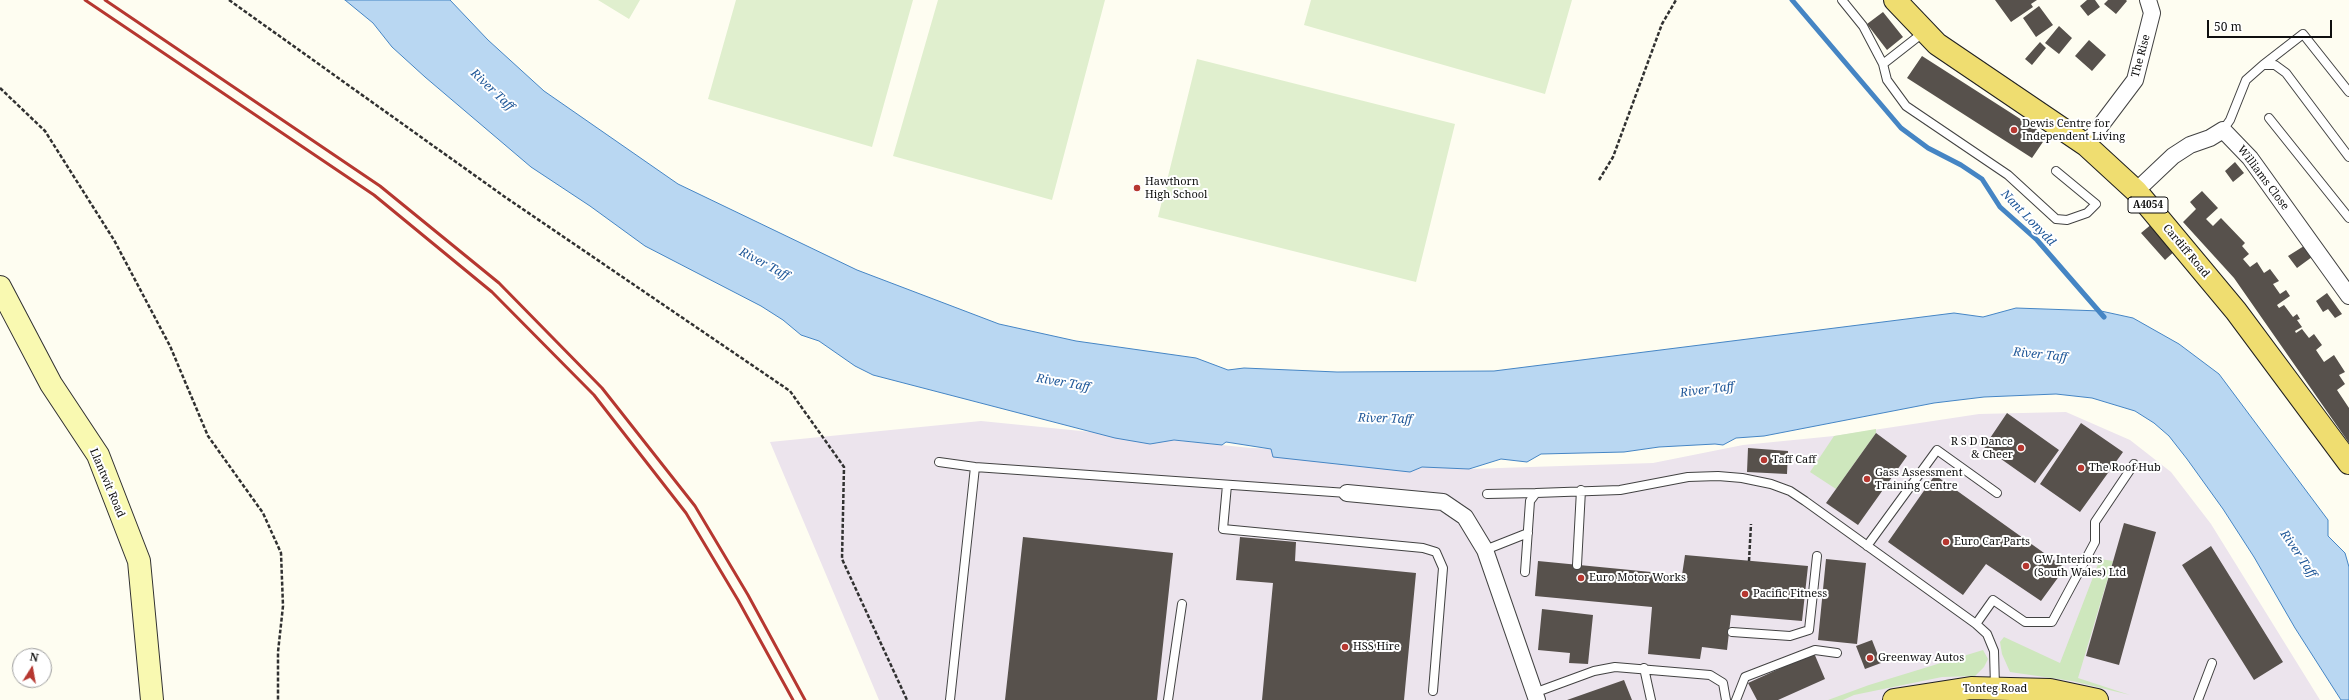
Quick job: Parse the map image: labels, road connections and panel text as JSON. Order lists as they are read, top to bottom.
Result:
{
  "streets": {
    "main road": [
      "A4054",
      "Cardiff Road",
      "Llantwit Road",
      "Tonteg Road"
    ],
    "street": ["The Rise", "Williams Close"]
  },
  "crossings": [
    ["The Rise", "Cardiff Road"]
  ],
  "water": ["River Taff", "Nant Lonydd"],
  "places": [
    "Dewis Centre for Independent Living",
    "Hawthorn High School",
    "R S D Dance & Cheer",
    "Taff Caff",
    "The Roof Hub",
    "Gass Assessment Training Centre",
    "Euro Car Parts",
    "GW Interiors (South Wales) Ltd",
    "Euro Motor Works",
    "Pacific Fitness",
    "HSS Hire",
    "Greenway Autos"
  ],
  "scale_bar": "50 m",
  "north": "top"
}
